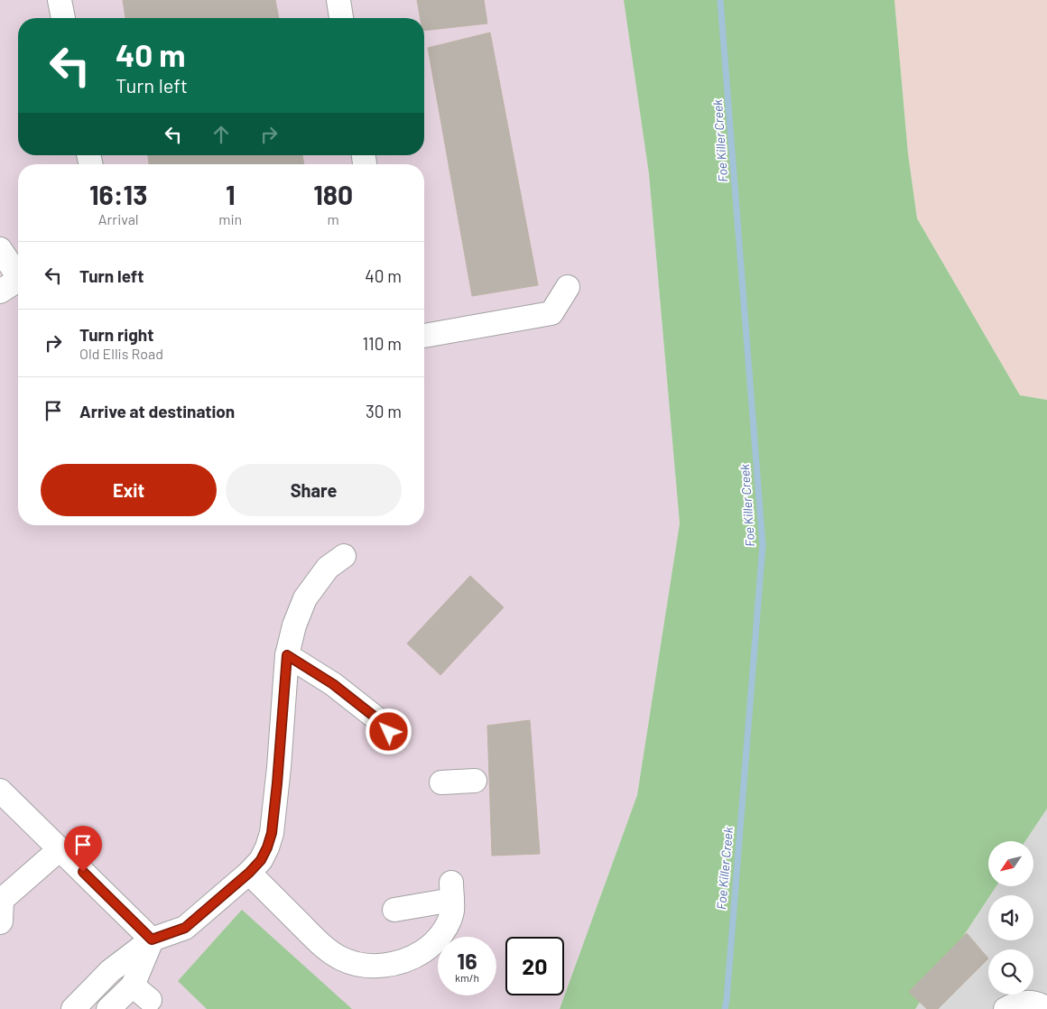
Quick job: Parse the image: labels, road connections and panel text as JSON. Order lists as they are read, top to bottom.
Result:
{
  "water": ["Foe Killer Creek"],
  "north": "bottom left",
  "page": {
    "turn": ["40 m", "Turn left"],
    "eta": [
      "16:13",
      "Arrival",
      "1",
      "min",
      "180",
      "m"
    ],
    "list": [
      {
        "name": "Turn left",
        "value": "40 m"
      },
      {
        "name": "Turn right",
        "note": "Old Ellis Road",
        "value": "110 m"
      },
      {
        "name": "Arrive at destination",
        "value": "30 m"
      }
    ],
    "buttons": ["Exit", "Share"],
    "speed": "16 km/h",
    "limit": "20"
  }
}
